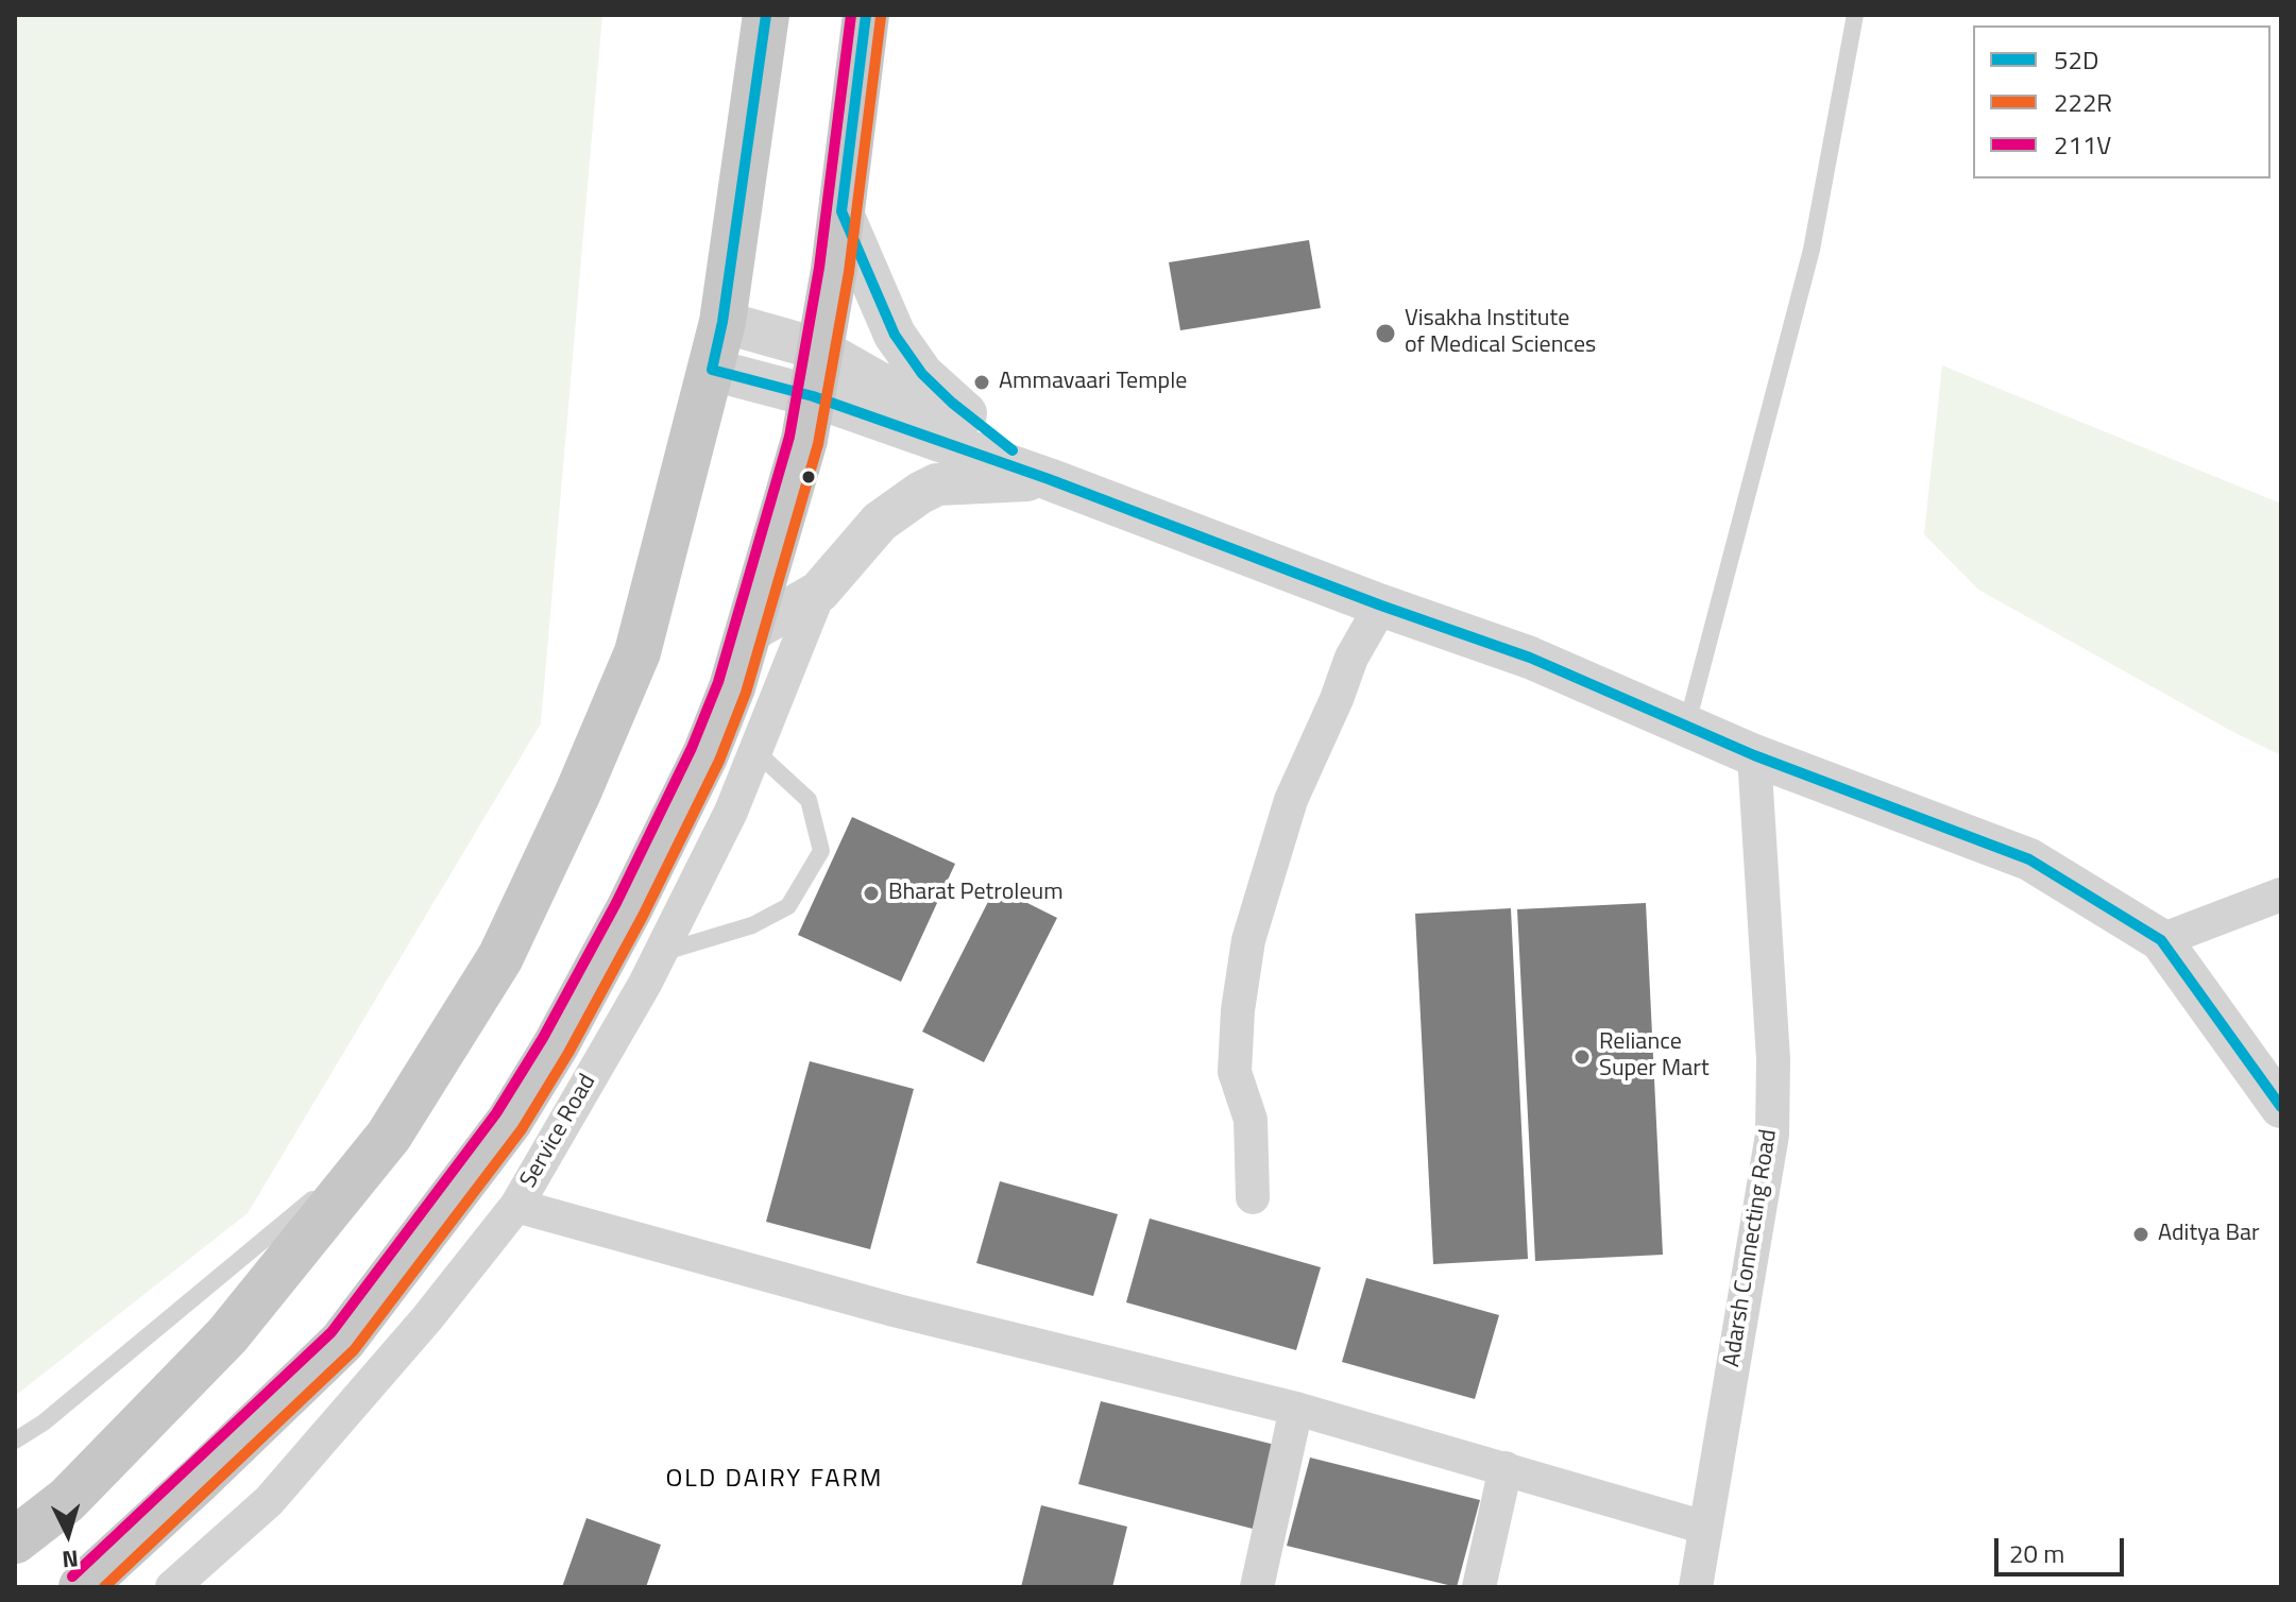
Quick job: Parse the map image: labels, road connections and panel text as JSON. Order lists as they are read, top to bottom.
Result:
{
  "streets": {
    "street": ["Service Road", "Adarsh Connecting Road"]
  },
  "districts": ["OLD DAIRY FARM"],
  "places": [
    "Visakha Institute of Medical Sciences",
    "Ammavaari Temple",
    "Bharat Petroleum",
    "Reliance Super Mart",
    "Aditya Bar"
  ],
  "lines": ["transit line 52D", "transit line 211V", "transit line 222R"],
  "legend": ["52D", "222R", "211V"],
  "scale_bar": "20 m",
  "north": "bottom"
}
